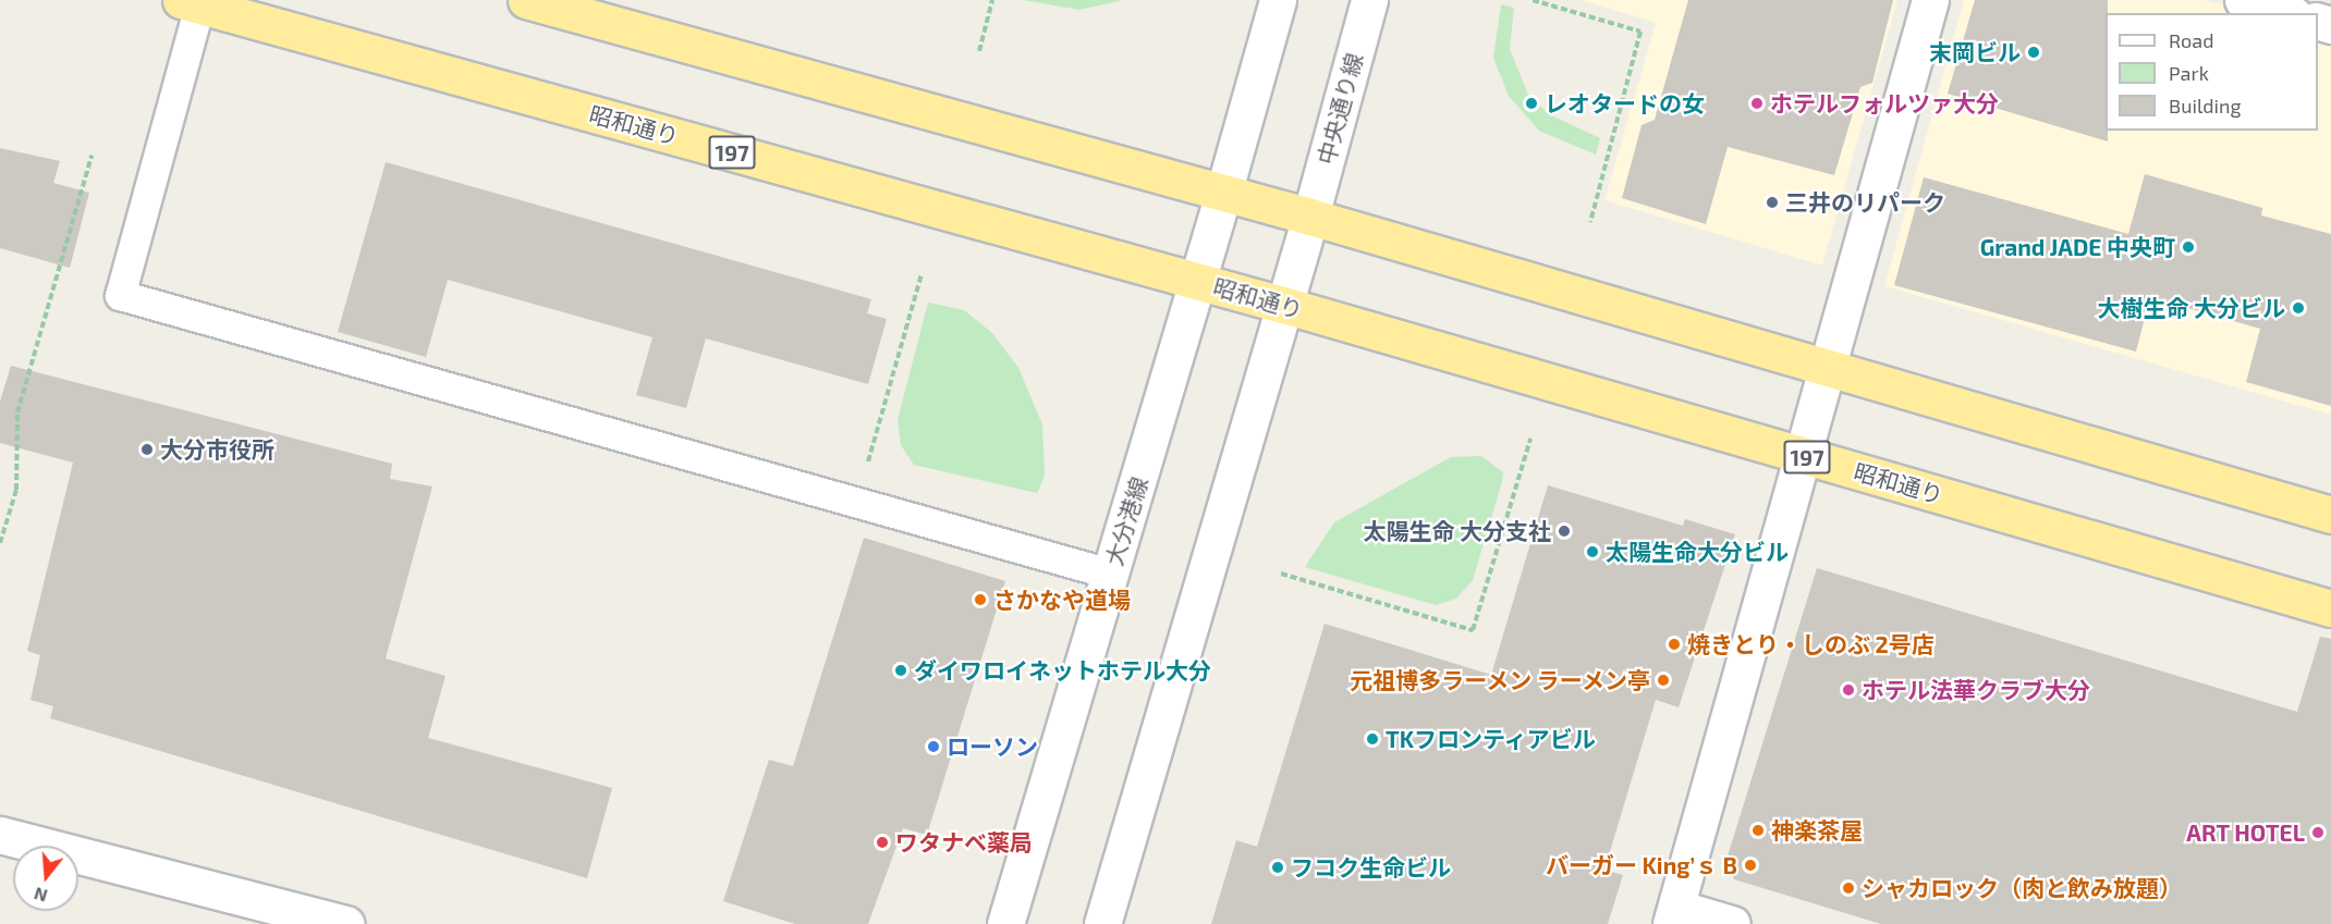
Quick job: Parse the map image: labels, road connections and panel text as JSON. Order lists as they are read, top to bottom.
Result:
{
  "streets": {
    "highway": ["昭和通り", "197"],
    "street": ["中央通り線", "大分港線"]
  },
  "crossings": [
    ["昭和通り", "大分港線"]
  ],
  "places": [
    "末岡ビル",
    "レオタードの女",
    "ホテルフォルツァ大分",
    "三井のリパーク",
    "Grand JADE 中央町",
    "大樹生命 大分ビル",
    "大分市役所",
    "太陽生命 大分支社",
    "太陽生命大分ビル",
    "さかなや道場",
    "焼きとり・しのぶ 2号店",
    "ダイワロイネットホテル大分",
    "元祖博多ラーメン ラーメン亭",
    "ホテル法華クラブ大分",
    "TKフロンティアビル",
    "ローソン",
    "神楽茶屋",
    "ART HOTEL",
    "ワタナベ薬局",
    "バーガー King’ｓ B",
    "フコク生命ビル",
    "シャカロック（肉と飲み放題）"
  ],
  "legend": ["Road", "Park", "Building"],
  "north": "bottom"
}
